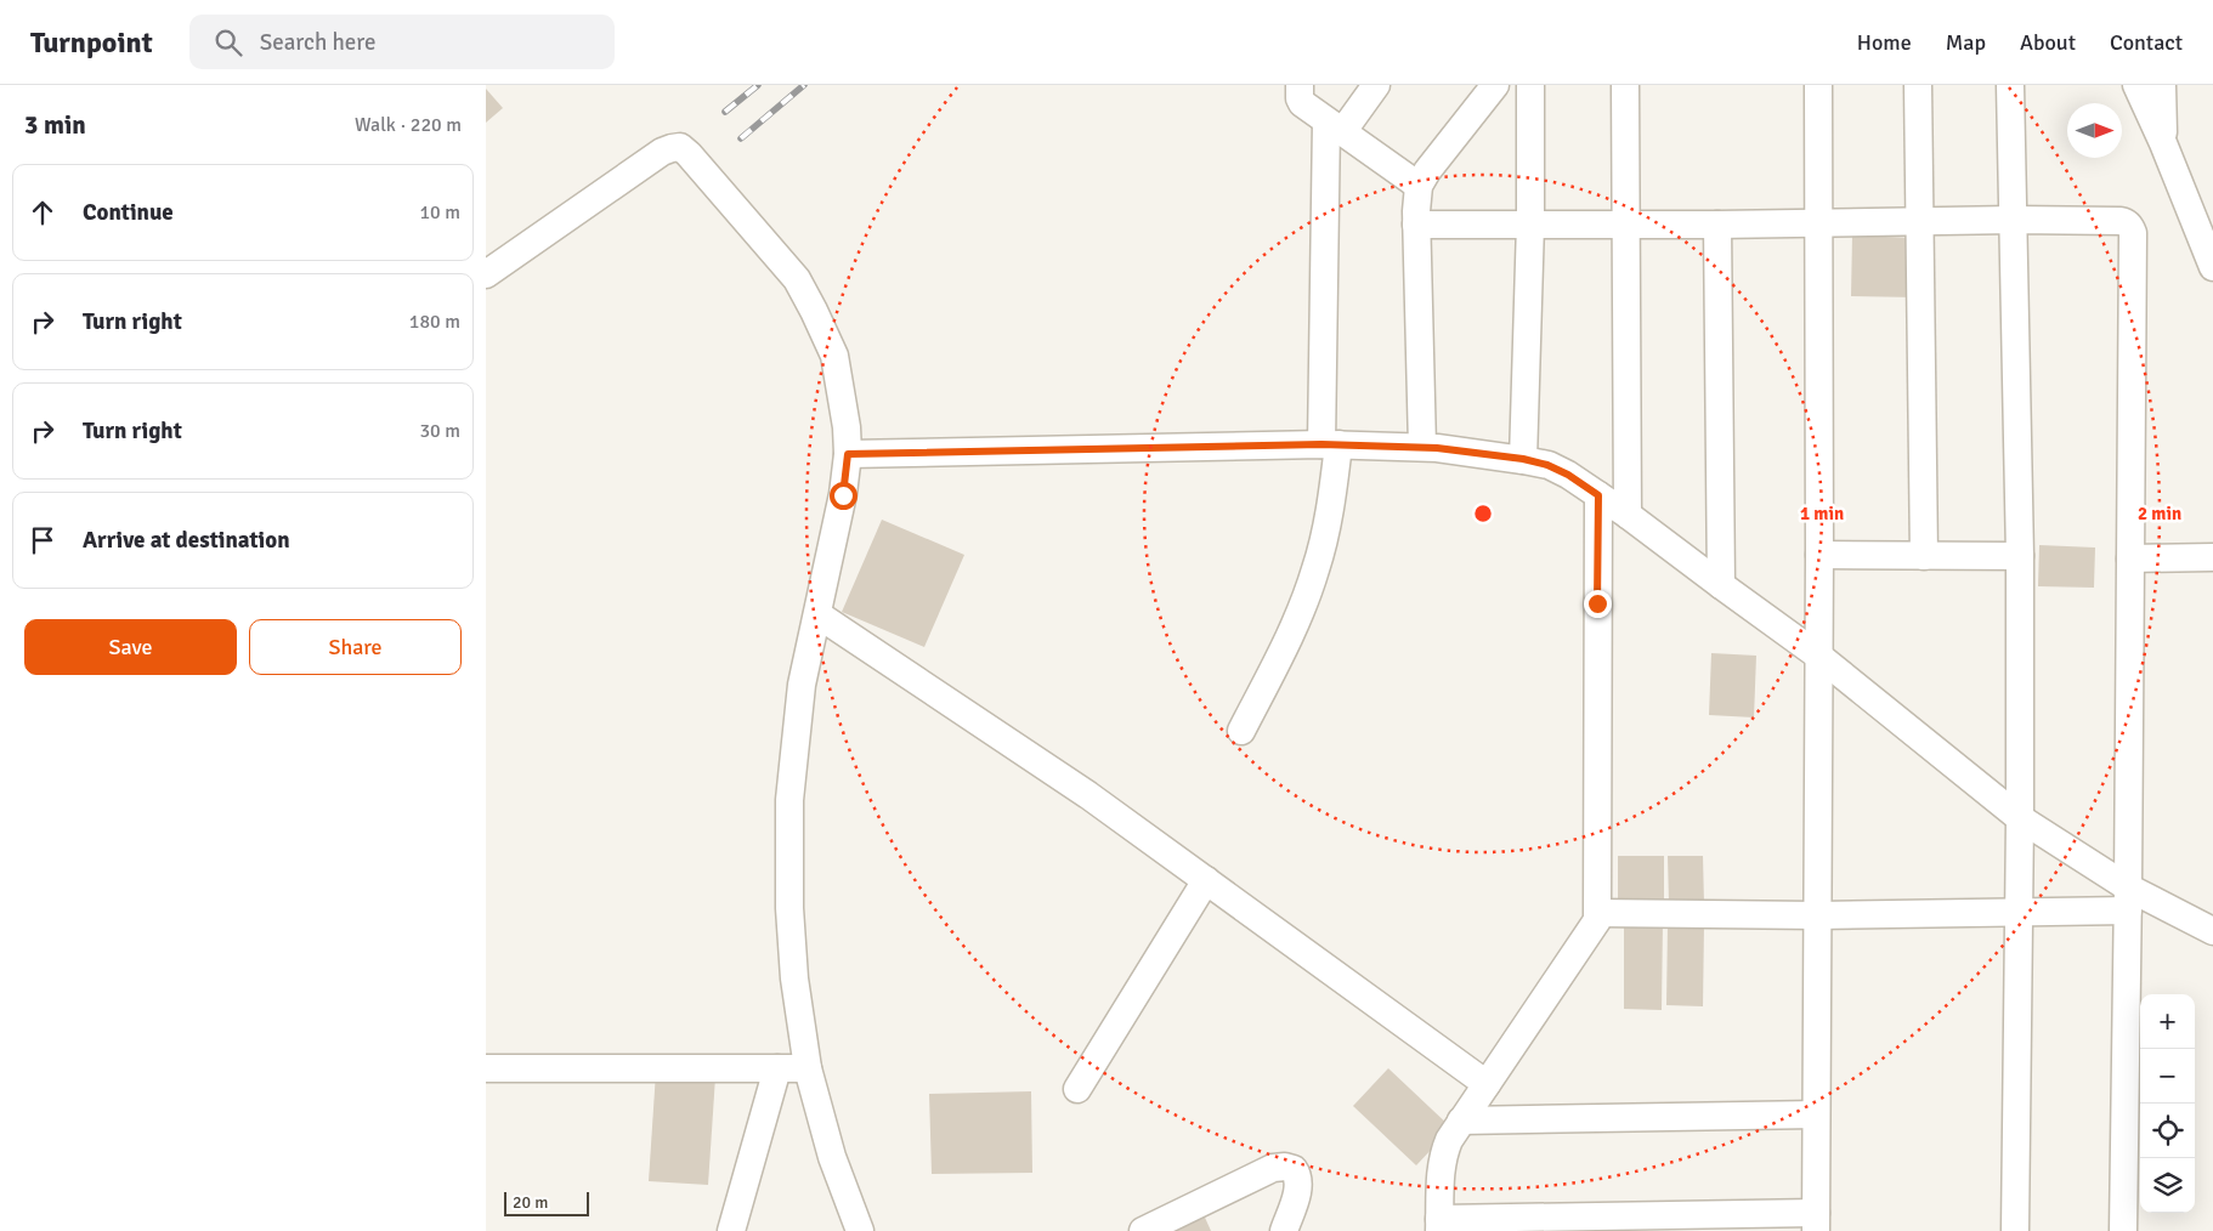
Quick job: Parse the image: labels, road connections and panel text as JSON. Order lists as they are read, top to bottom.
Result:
{
  "scale_bar": "20 m",
  "north": "right",
  "page": {
    "header": "Turnpoint",
    "search": "Search here",
    "nav": [
      "Home",
      "Map",
      "About",
      "Contact"
    ],
    "heading": ["3 min", "Walk · 220 m"],
    "list": [
      ["Continue", "10 m"],
      ["Turn right", "180 m"],
      ["Turn right", "30 m"],
      "Arrive at destination"
    ],
    "buttons": ["Save", "Share"],
    "map_buttons": ["+", "−"],
    "scale": "20 m"
  },
  "rings": ["1 min", "2 min"]
}
